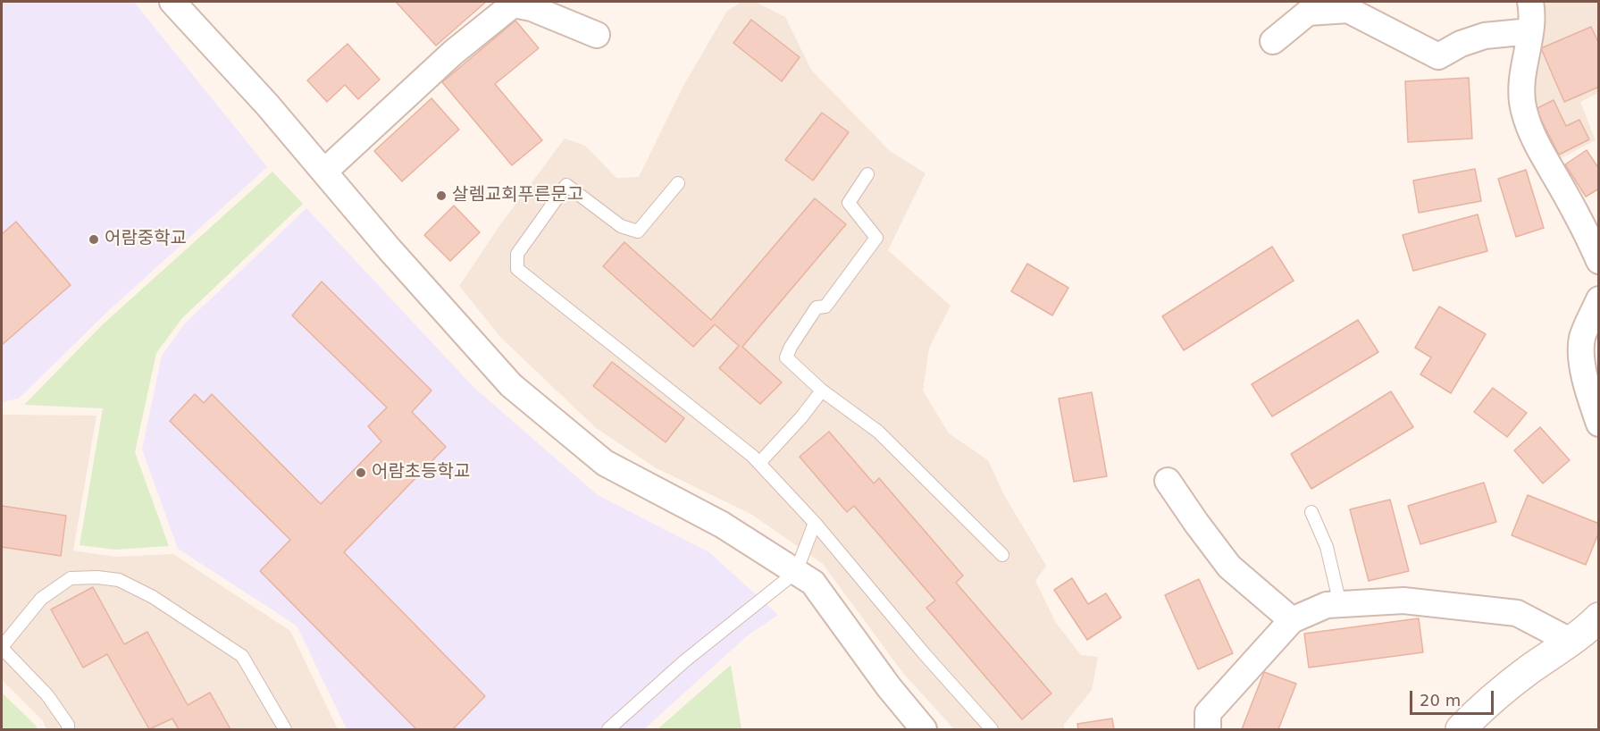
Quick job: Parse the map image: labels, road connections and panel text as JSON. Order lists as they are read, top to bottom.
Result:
{
  "places": ["살렘교회푸른문고", "어람중학교", "어람초등학교"],
  "scale_bar": "20 m"
}
